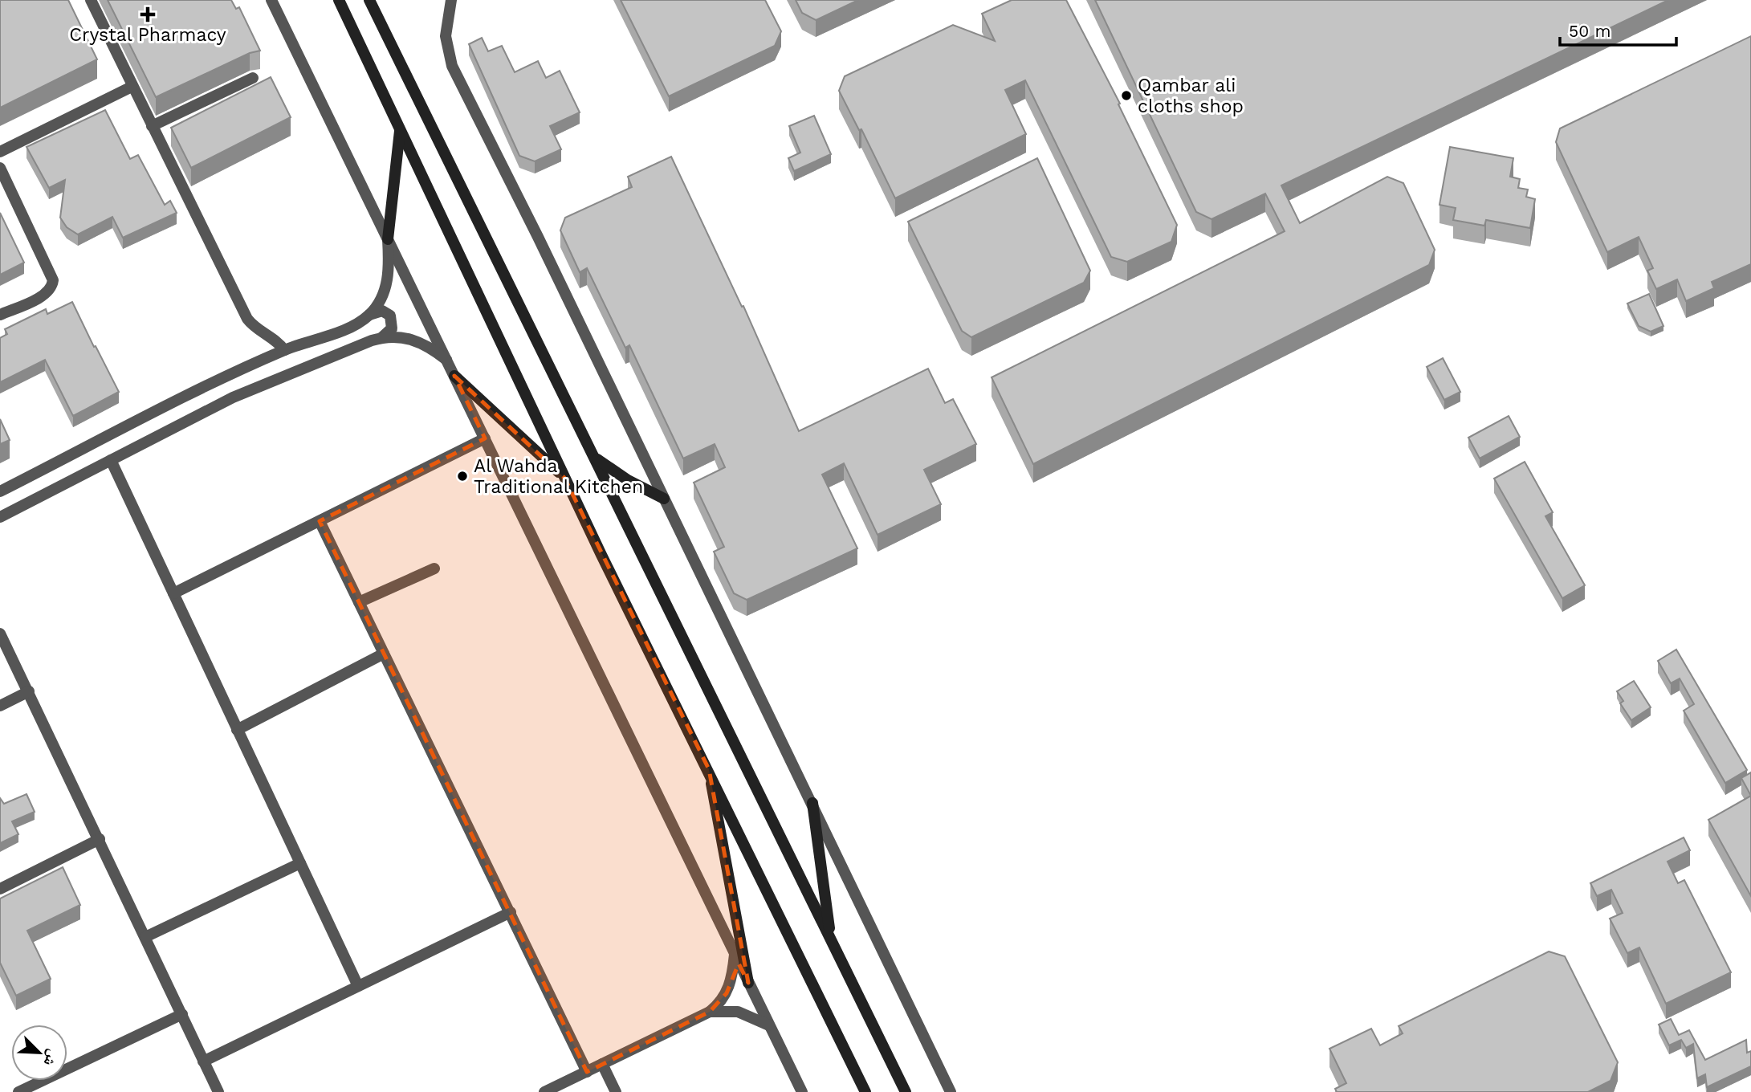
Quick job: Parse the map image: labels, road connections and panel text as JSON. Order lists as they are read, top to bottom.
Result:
{
  "places": {
    "health": ["Crystal Pharmacy"],
    "other": ["Qambar ali cloths shop", "Al Wahda Traditional Kitchen"]
  },
  "scale_bar": "50 m",
  "north": "bottom right"
}
